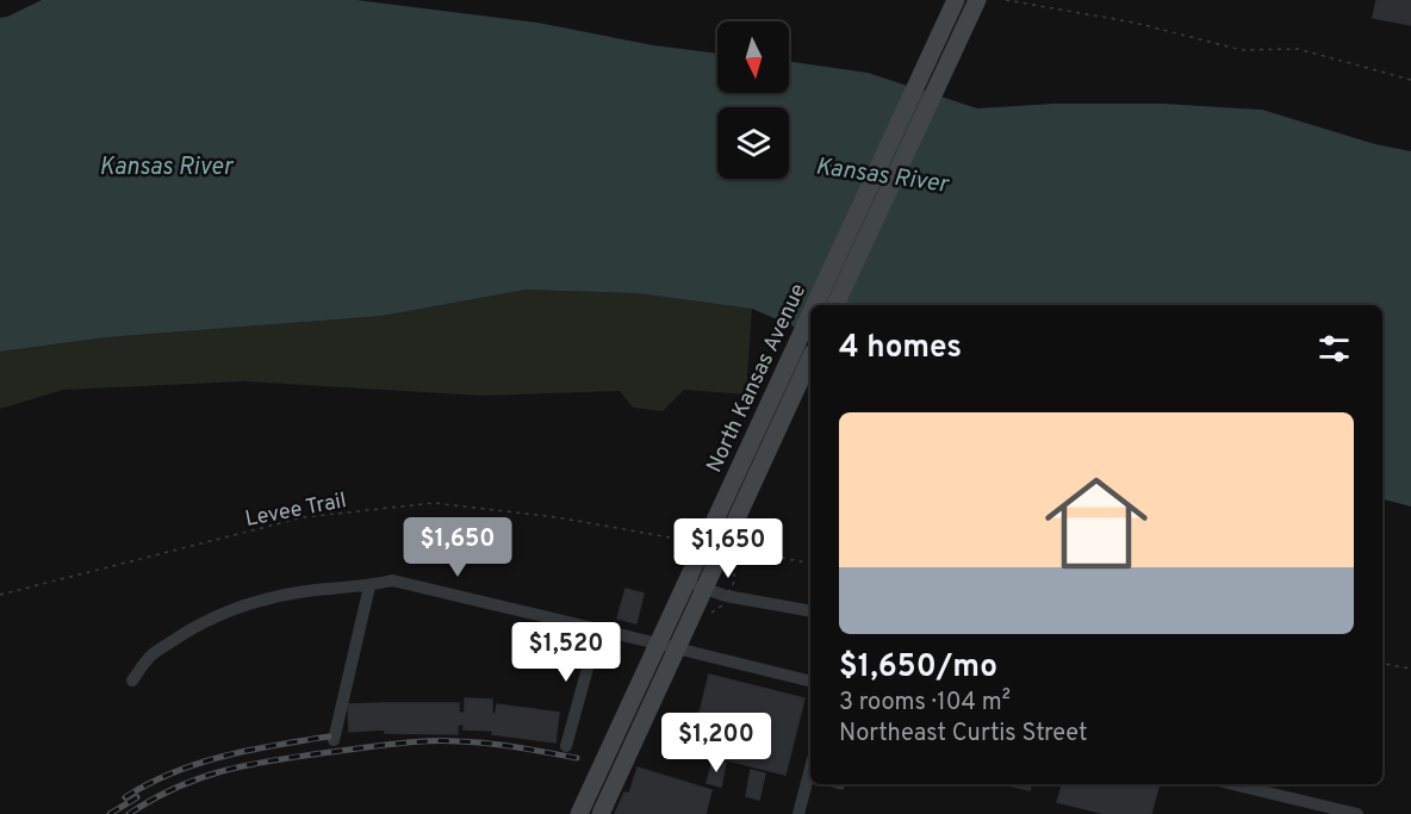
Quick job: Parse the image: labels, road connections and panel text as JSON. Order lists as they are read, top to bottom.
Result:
{
  "streets": {
    "main road": ["North Kansas Avenue"],
    "path": ["Levee Trail"]
  },
  "water": ["Kansas River"],
  "north": "bottom",
  "page": {
    "heading": "4 homes",
    "list": [
      {
        "name": "$1,650/mo",
        "note": "3 rooms · 104 m² · Northeast Curtis Street"
      }
    ],
    "price": [
      "$1,650",
      "$1,650",
      "$1,520",
      "$1,200"
    ]
  }
}
